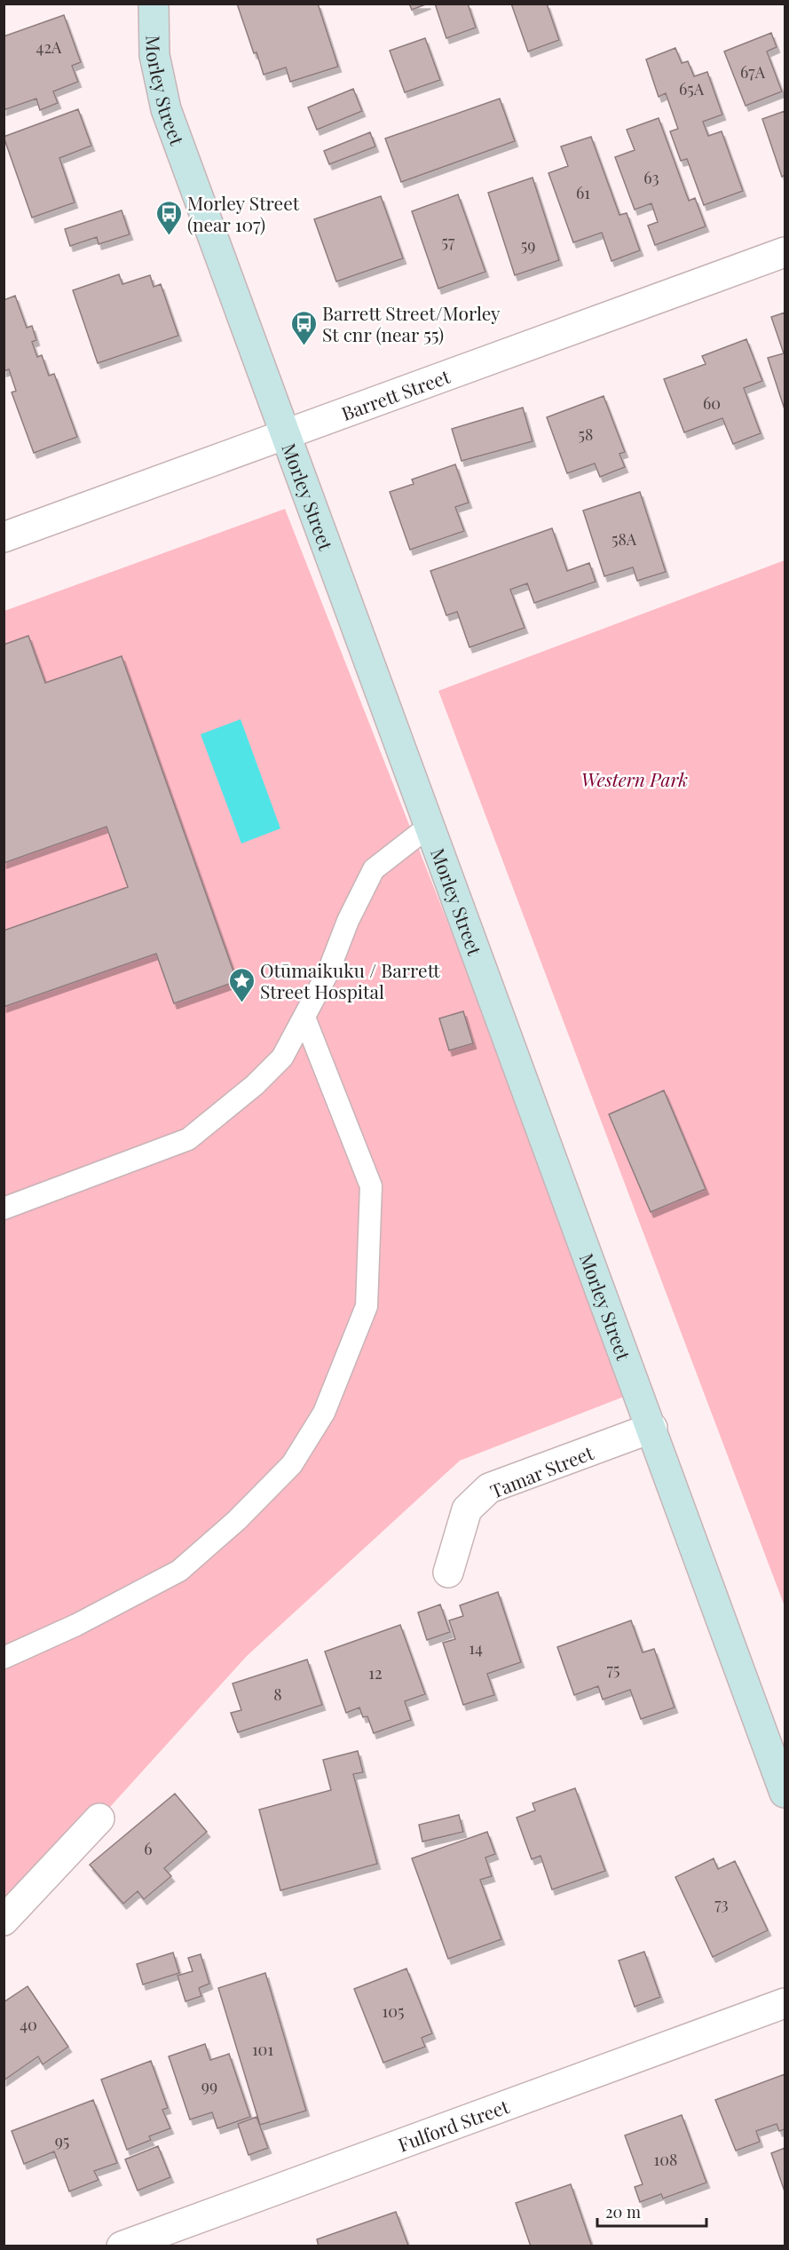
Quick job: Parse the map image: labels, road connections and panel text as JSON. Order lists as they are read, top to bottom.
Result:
{
  "streets": {
    "main road": ["Morley Street"],
    "street": ["Barrett Street", "Tamar Street", "Fulford Street"]
  },
  "crossings": [
    ["Morley Street", "Barrett Street"],
    ["Morley Street", "Tamar Street"]
  ],
  "parks": ["Western Park"],
  "places": {
    "bus stop": ["Morley Street (near 107)", "Barrett Street/Morley St cnr (near 55)"],
    "place": ["Otūmaikuku / Barrett Street Hospital"]
  },
  "house_numbers": [
    "42A",
    "67A",
    "65A",
    "63",
    "61",
    "57",
    "59",
    "60",
    "58",
    "58A",
    "14",
    "75",
    "12",
    "8",
    "6",
    "73",
    "105",
    "40",
    "101",
    "99",
    "95",
    "108"
  ],
  "scale_bar": "20 m"
}
